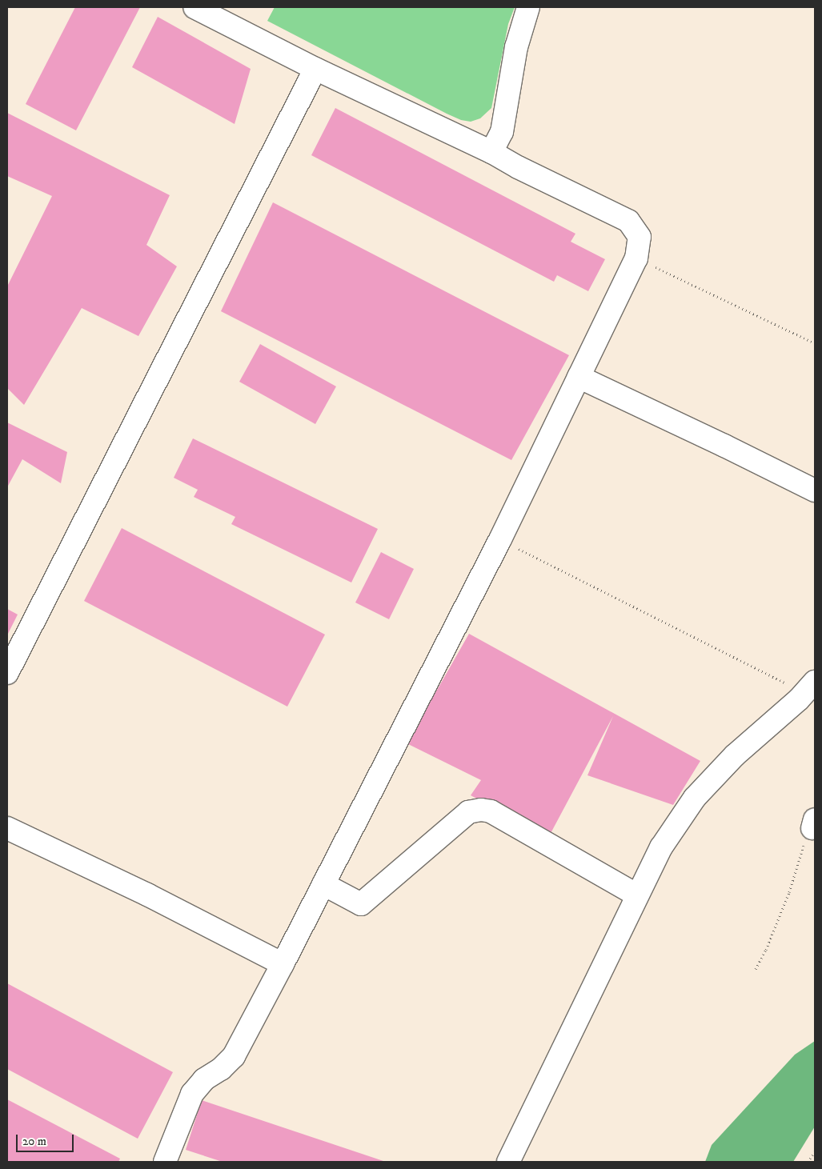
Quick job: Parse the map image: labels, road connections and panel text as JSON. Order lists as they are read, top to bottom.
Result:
{
  "scale_bar": "20 m"
}
